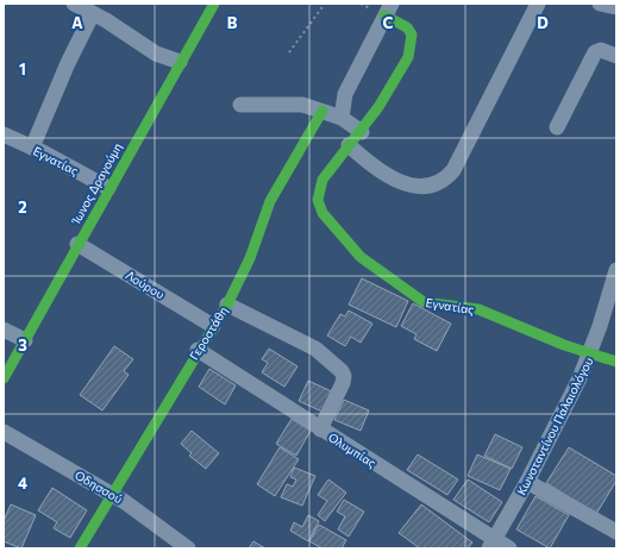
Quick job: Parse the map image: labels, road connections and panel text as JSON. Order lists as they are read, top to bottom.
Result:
{
  "streets": {
    "street": [
      "Εγνατίας",
      "Ίωνος Δραγούμη",
      "Λούρου",
      "Γεροστάθη",
      "Κωνσταντίνου Παλαιολόγου",
      "Ολυμπίας",
      "Οδησσού"
    ]
  },
  "crossings": [
    ["Εγνατίας", "Ίωνος Δραγούμη"],
    ["Εγνατίας", "Κωνσταντίνου Παλαιολόγου"],
    ["Ίωνος Δραγούμη", "Λούρου"],
    ["Λούρου", "Γεροστάθη"],
    ["Γεροστάθη", "Ολυμπίας"],
    ["Γεροστάθη", "Οδησσού"],
    ["Κωνσταντίνου Παλαιολόγου", "Ολυμπίας"]
  ],
  "grid": {
    "columns": [
      "A",
      "B",
      "C",
      "D"
    ],
    "rows": [
      "1",
      "2",
      "3",
      "4"
    ]
  }
}
